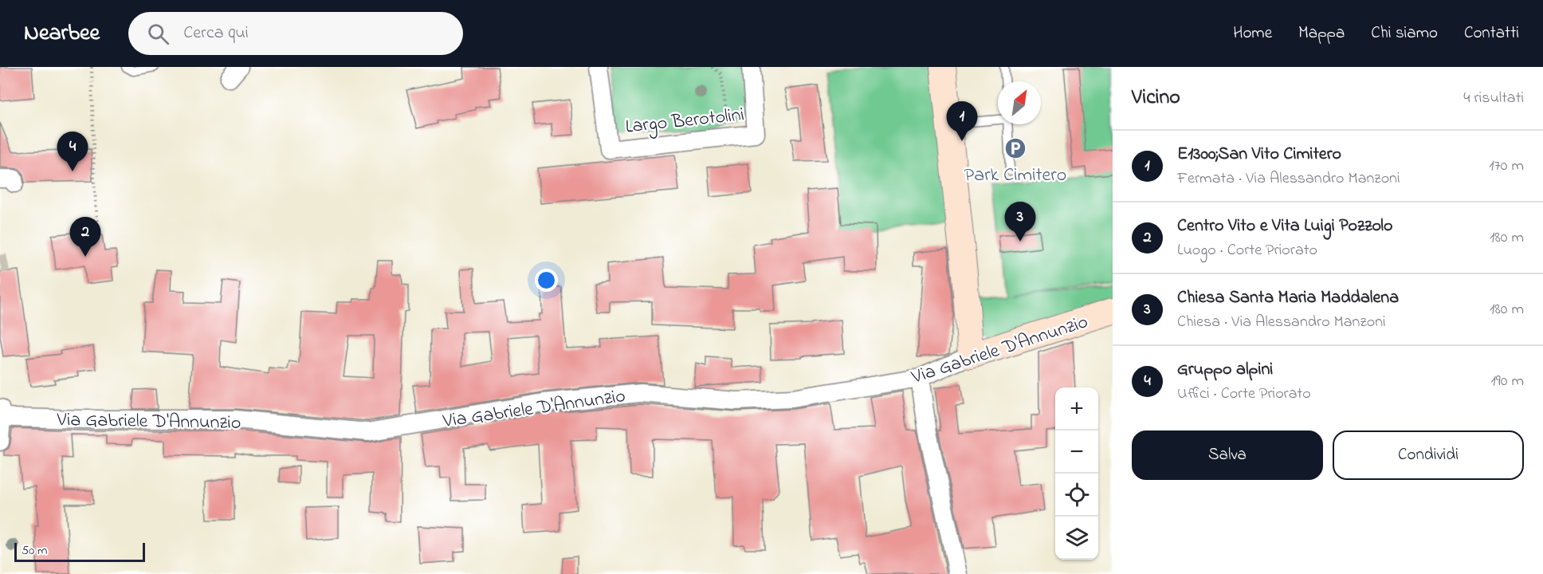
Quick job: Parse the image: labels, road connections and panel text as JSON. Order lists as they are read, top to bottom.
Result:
{
  "streets": {
    "main road": ["Via Gabriele D'Annunzio"],
    "street": ["Largo Berotolini"]
  },
  "places": {
    "parking": ["Park Cimitero"]
  },
  "scale_bar": "50 m",
  "north": "top right",
  "page": {
    "header": "Nearbee",
    "search": "Cerca qui",
    "nav": [
      "Home",
      "Mappa",
      "Chi siamo",
      "Contatti"
    ],
    "heading": ["Vicino", "4 risultati"],
    "pins": [
      "1",
      "4",
      "3",
      "2"
    ],
    "list": [
      {
        "mark": "1",
        "name": "E1300;San Vito Cimitero",
        "note": "Fermata · Via Alessandro Manzoni",
        "value": "170 m"
      },
      {
        "mark": "2",
        "name": "Centro Vito e Vita Luigi Pozzolo",
        "note": "Luogo · Corte Priorato",
        "value": "180 m"
      },
      {
        "mark": "3",
        "name": "Chiesa Santa Maria Maddalena",
        "note": "Chiesa · Via Alessandro Manzoni",
        "value": "180 m"
      },
      {
        "mark": "4",
        "name": "Gruppo alpini",
        "note": "Uffici · Corte Priorato",
        "value": "190 m"
      }
    ],
    "map_buttons": ["+", "−"],
    "buttons": ["Salva", "Condividi"],
    "scale": "50 m"
  }
}
